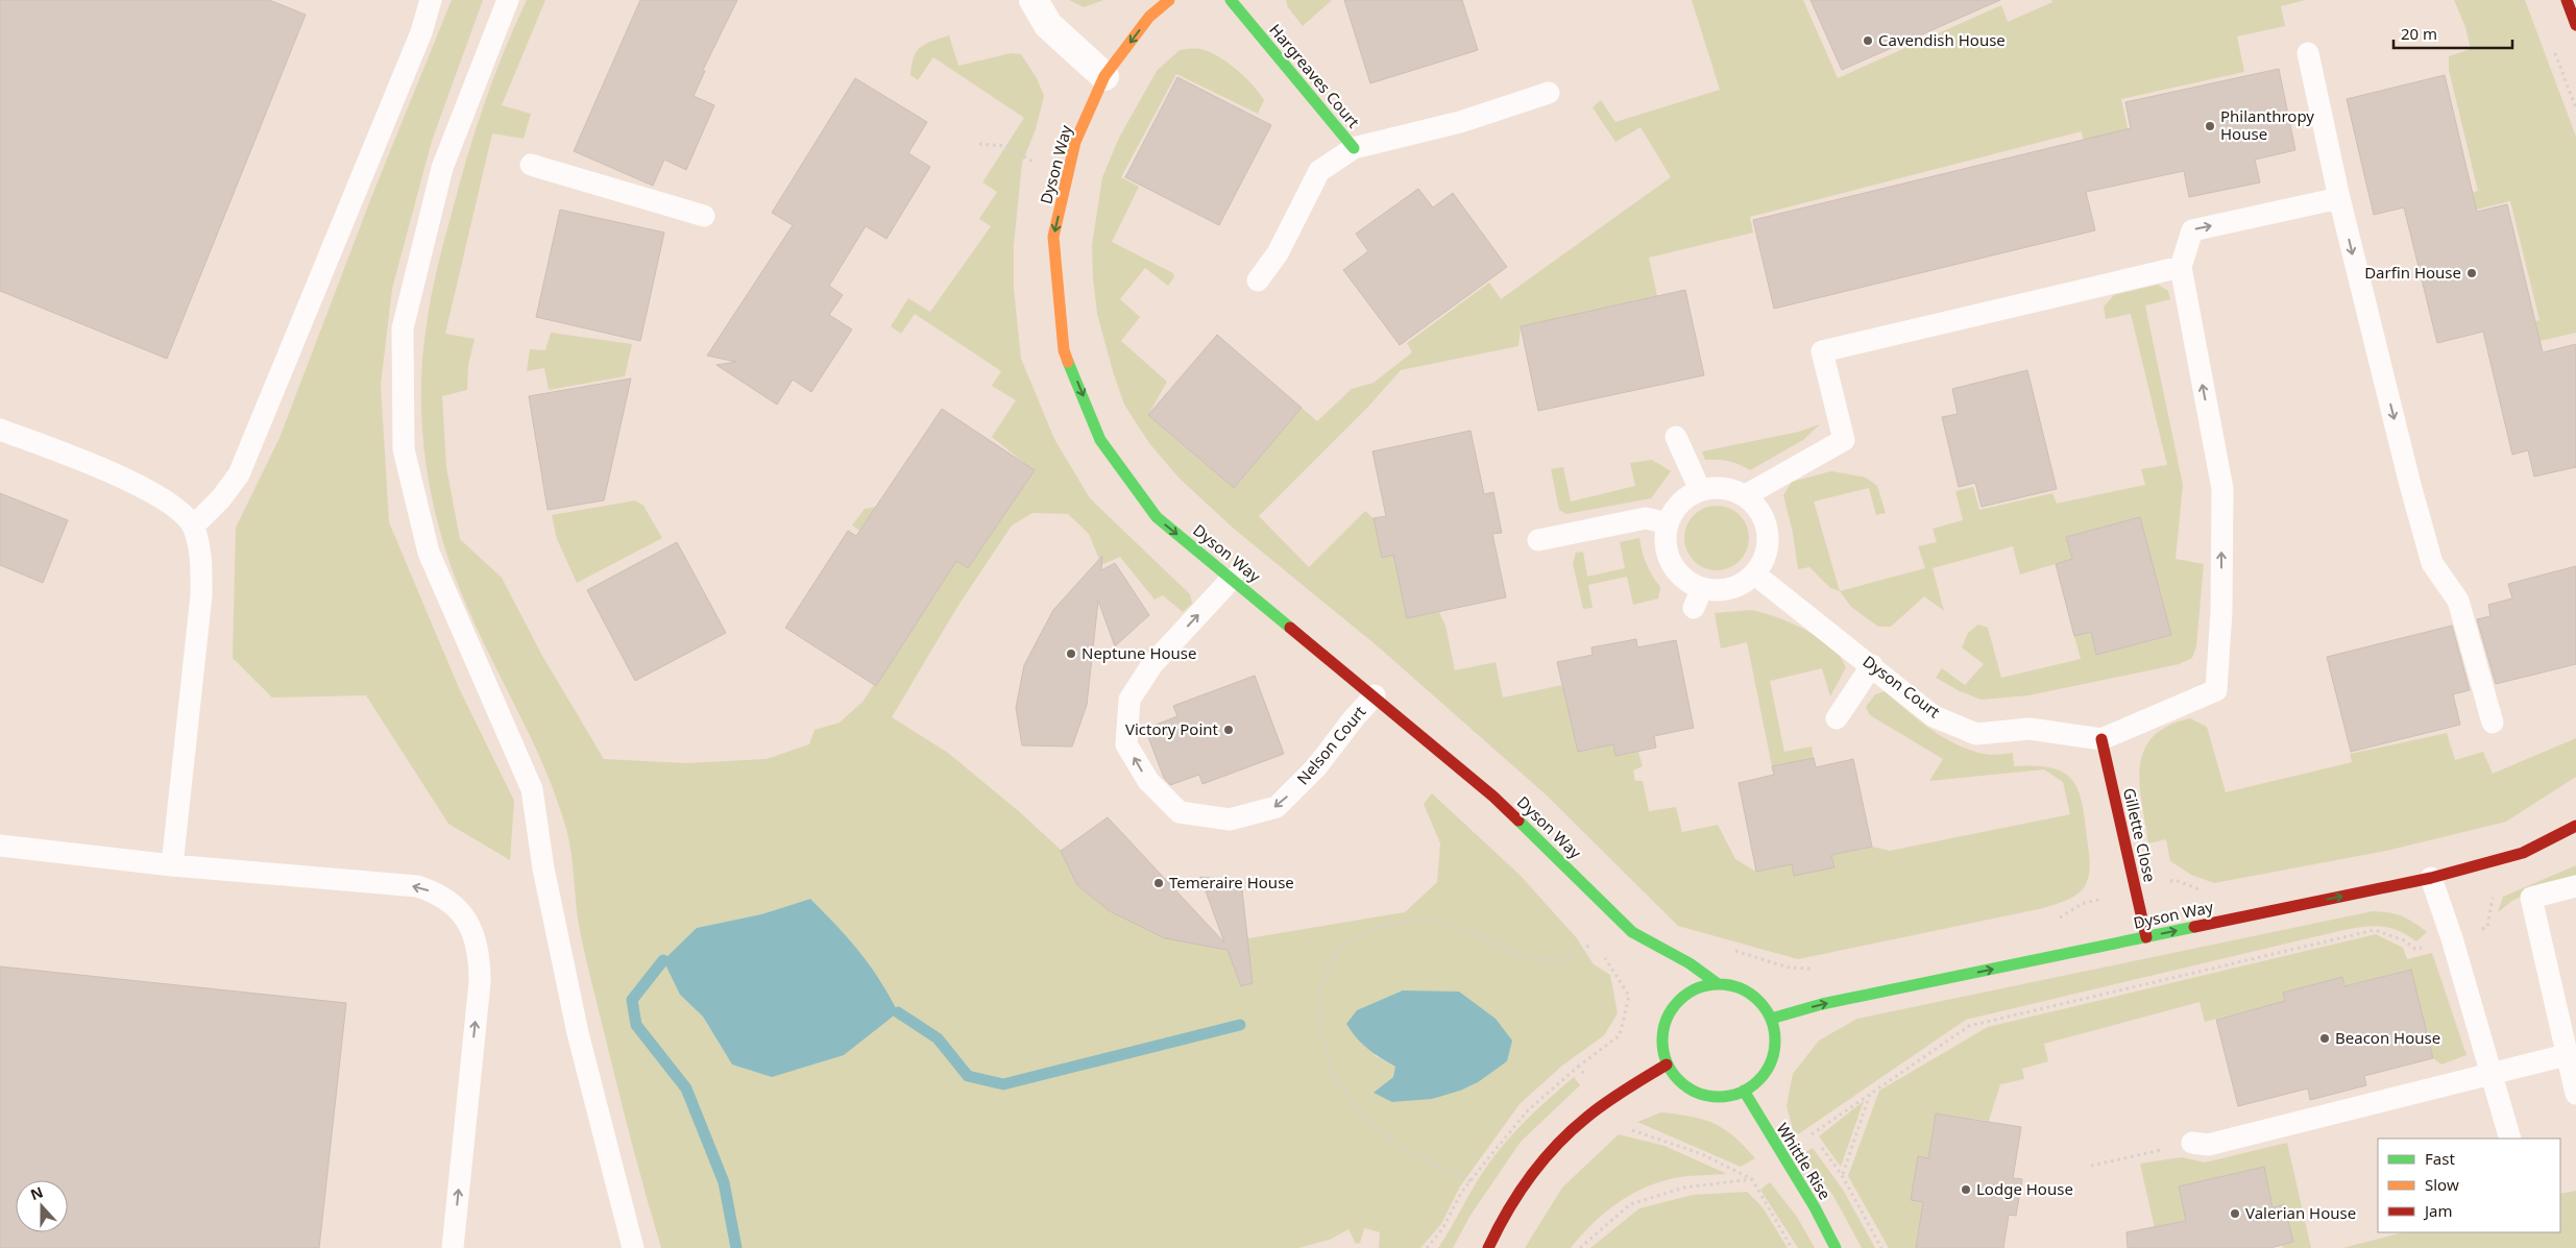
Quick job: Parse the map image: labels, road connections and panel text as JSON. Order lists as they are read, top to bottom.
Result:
{
  "streets": {
    "street": [
      "Hargreaves Court",
      "Dyson Way",
      "Gillette Close",
      "Whittle Rise"
    ],
    "lane": ["Dyson Court", "Nelson Court"]
  },
  "crossings": [
    ["Dyson Way", "Nelson Court"],
    ["Dyson Way", "Gillette Close"],
    ["Dyson Way", "Whittle Rise"],
    ["Dyson Court", "Gillette Close"]
  ],
  "places": [
    "Cavendish House",
    "Philanthropy House",
    "Darfin House",
    "Neptune House",
    "Victory Point",
    "Temeraire House",
    "Beacon House",
    "Lodge House",
    "Valerian House"
  ],
  "legend": ["Fast", "Slow", "Jam"],
  "scale_bar": "20 m",
  "north": "top"
}
